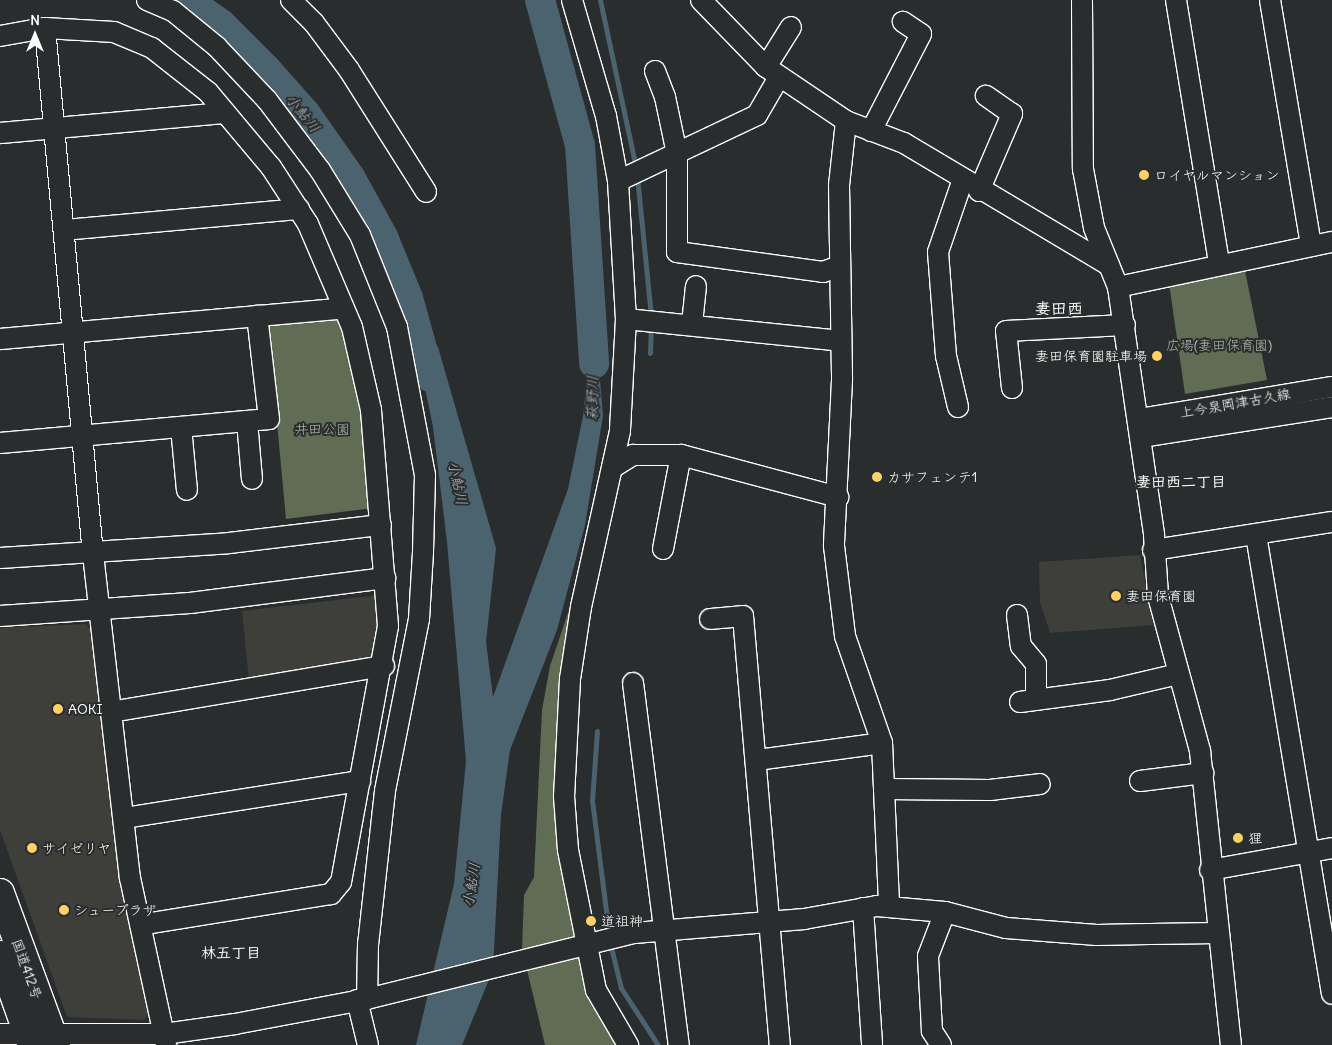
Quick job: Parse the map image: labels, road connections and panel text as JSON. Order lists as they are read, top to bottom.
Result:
{
  "streets": {
    "highway": ["国道412号"],
    "street": ["上今泉岡津古久線"]
  },
  "districts": ["妻田西", "妻田西二丁目", "林五丁目"],
  "water": ["小鮎川", "萩野川"],
  "parks": ["広場(妻田保育園)", "井田公園"],
  "places": [
    "ロイヤルマンション",
    "妻田保育園駐車場",
    "カサフェンテ1",
    "妻田保育園",
    "AOKI",
    "狸",
    "サイゼリヤ",
    "シュープラザ",
    "道祖神"
  ],
  "north": "top"
}
